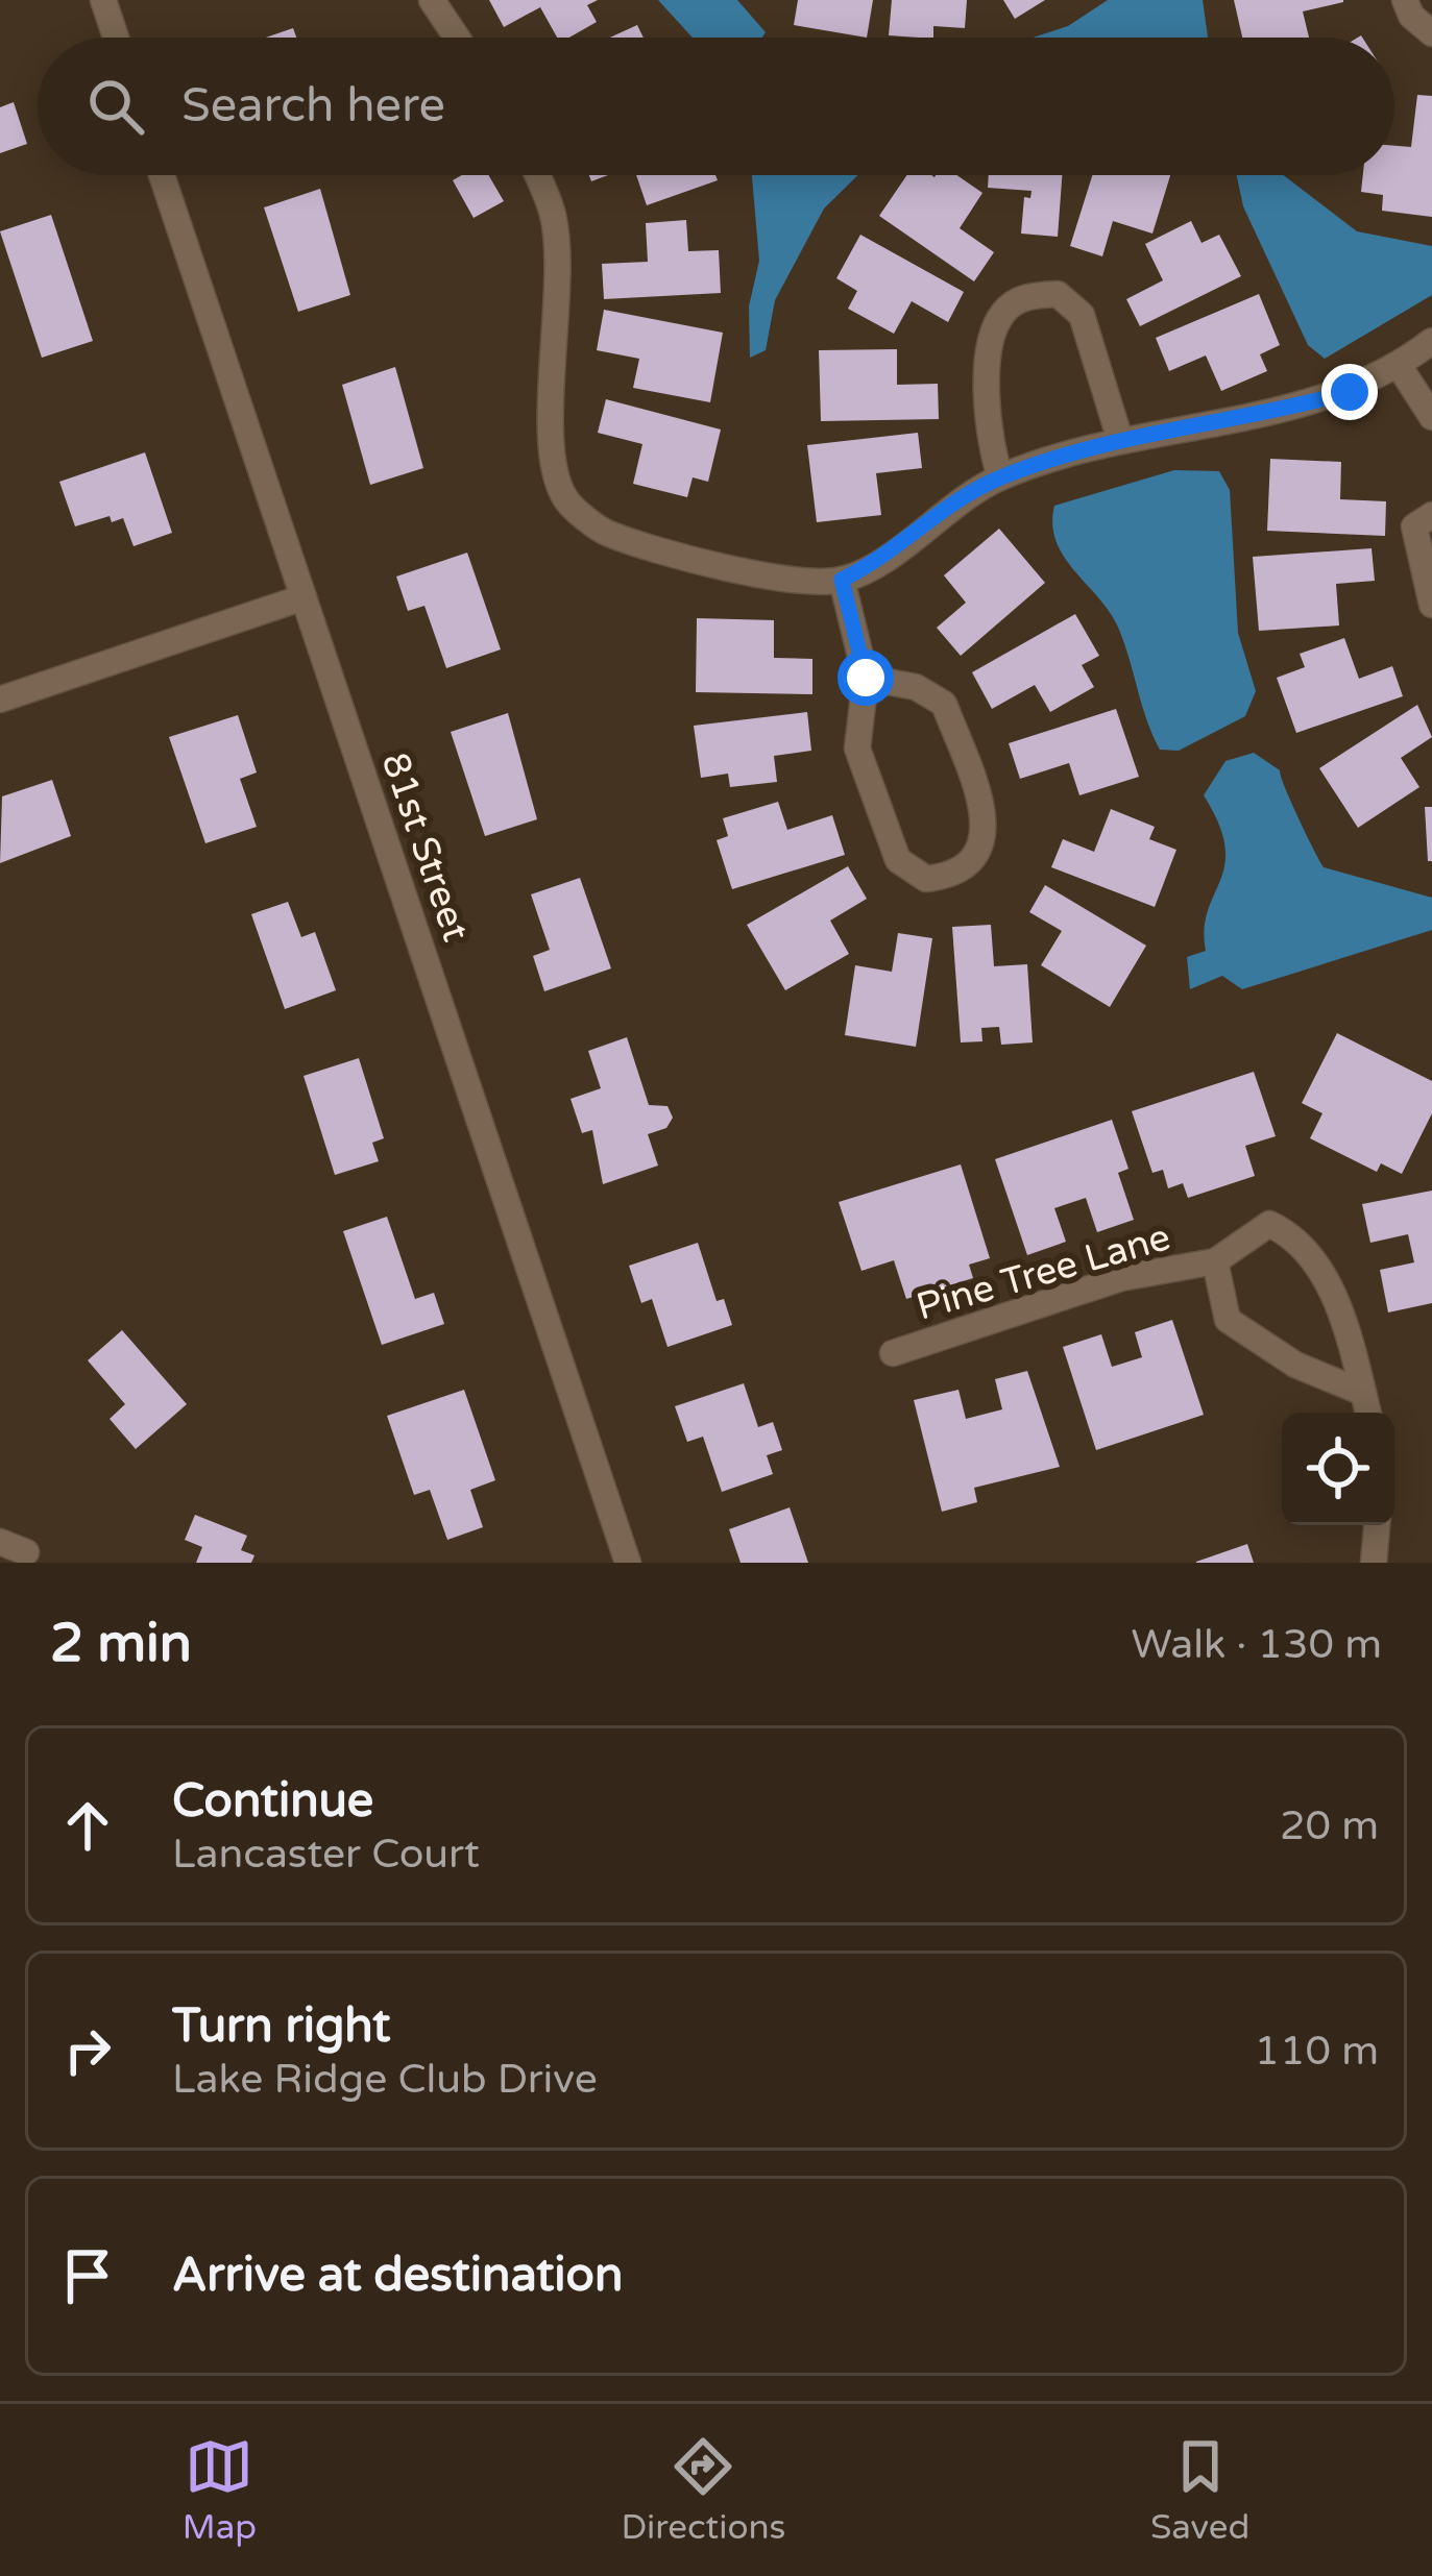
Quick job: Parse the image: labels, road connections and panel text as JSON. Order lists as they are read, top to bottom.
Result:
{
  "streets": {
    "street": ["81st Street", "Pine Tree Lane"]
  },
  "page": {
    "search": "Search here",
    "heading": ["2 min", "Walk · 130 m"],
    "list": [
      ["Continue", "Lancaster Court", "20 m"],
      ["Turn right", "Lake Ridge Club Drive", "110 m"],
      "Arrive at destination"
    ],
    "nav": ["Map", "Directions", "Saved"]
  }
}
